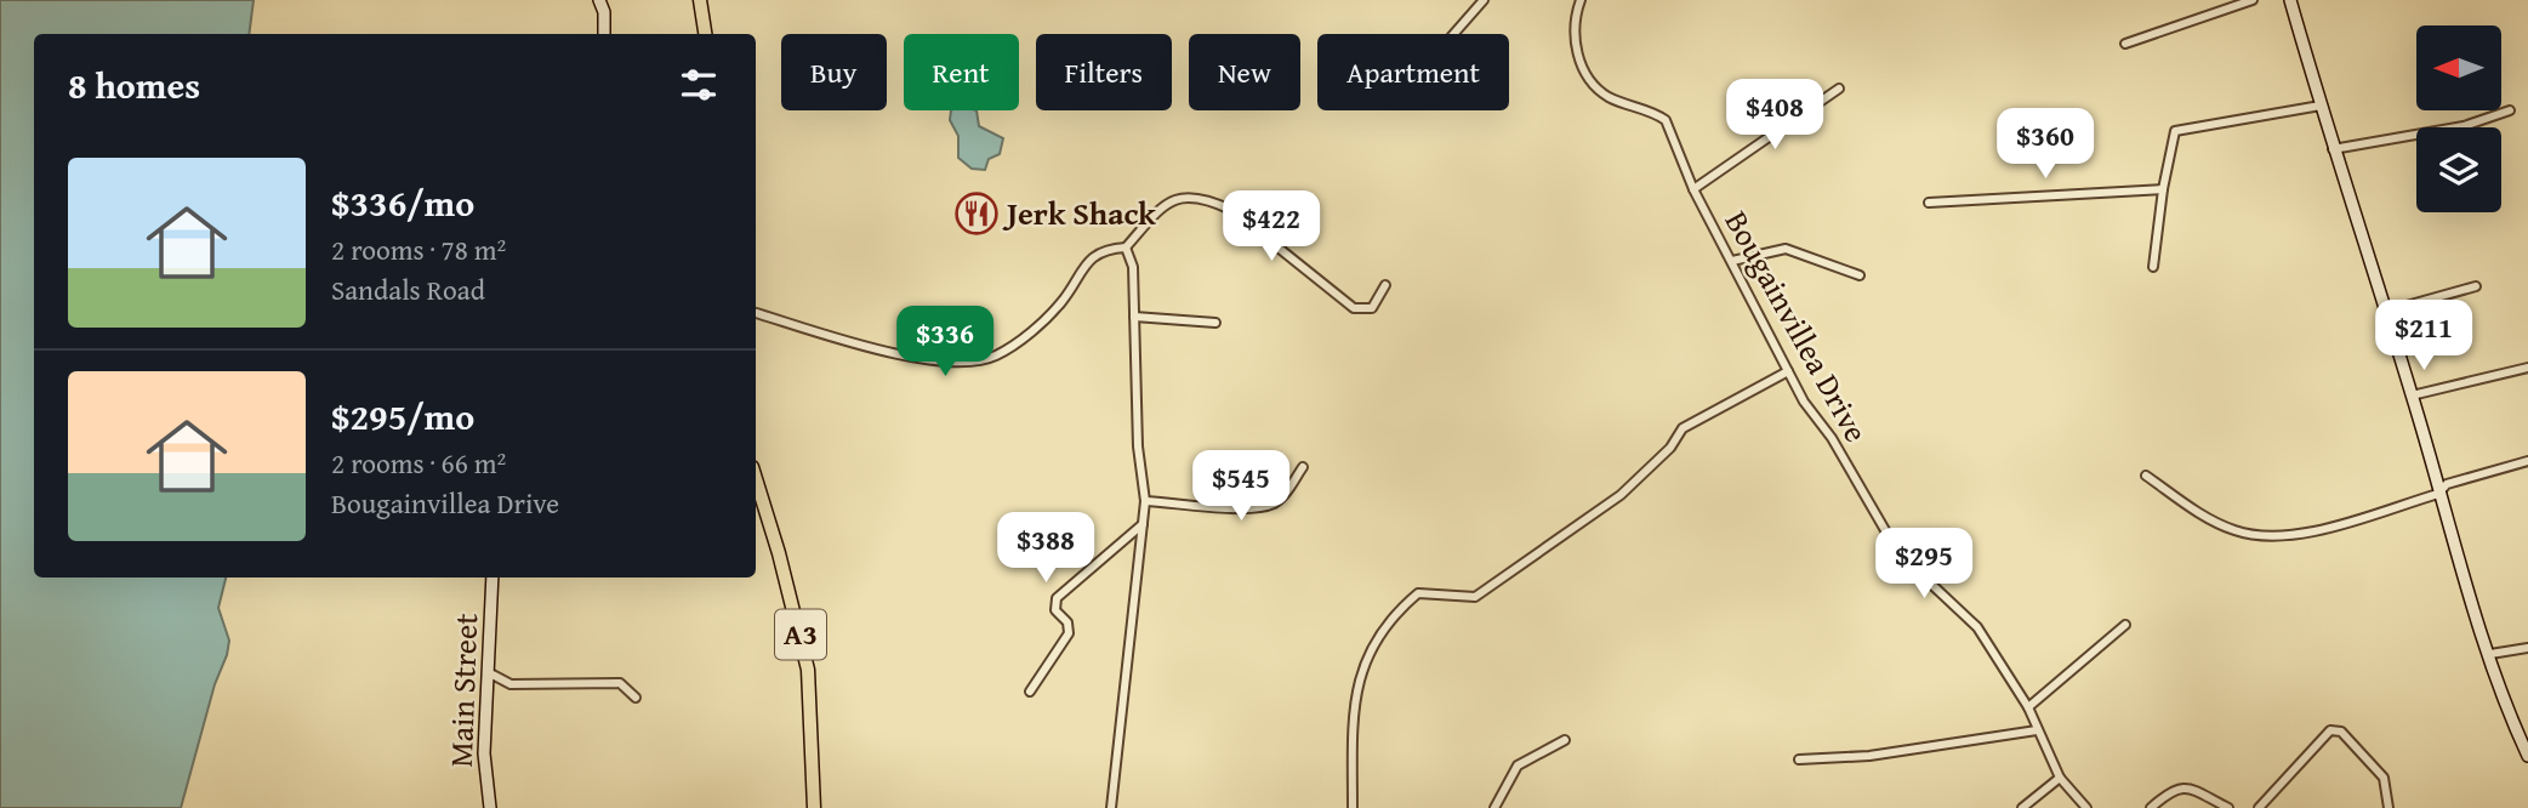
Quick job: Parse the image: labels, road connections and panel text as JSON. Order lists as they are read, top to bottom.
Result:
{
  "streets": {
    "main road": ["A3"],
    "street": ["Bougainvillea Drive", "Main Street"]
  },
  "places": {
    "restaurant": ["Jerk Shack"]
  },
  "north": "left",
  "page": {
    "chip": [
      "Buy",
      "Rent",
      "Filters",
      "New",
      "Apartment"
    ],
    "heading": "8 homes",
    "price": [
      "$408",
      "$360",
      "$422",
      "$211",
      "$336",
      "$545",
      "$388",
      "$295"
    ],
    "list": [
      {
        "name": "$336/mo",
        "note": "2 rooms · 78 m² · Sandals Road"
      },
      {
        "name": "$295/mo",
        "note": "2 rooms · 66 m² · Bougainvillea Drive"
      }
    ]
  }
}
